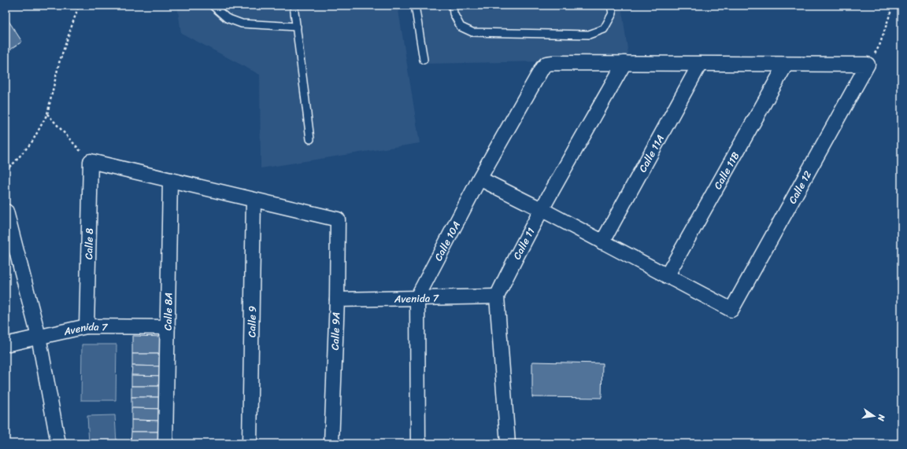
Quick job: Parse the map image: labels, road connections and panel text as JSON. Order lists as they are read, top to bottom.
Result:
{
  "streets": {
    "street": [
      "Calle 11A",
      "Calle 11B",
      "Calle 12",
      "Calle 10A",
      "Calle 8",
      "Calle 11",
      "Avenida 7",
      "Calle 8A",
      "Calle 9",
      "Calle 9A"
    ]
  },
  "crossings": [
    ["Calle 11B", "Calle 12"],
    ["Calle 10A", "Calle 11"],
    ["Calle 10A", "Avenida 7"],
    ["Calle 8", "Avenida 7"],
    ["Calle 11", "Avenida 7"],
    ["Avenida 7", "Calle 8A"],
    ["Avenida 7", "Calle 9A"],
    ["Calle 9", "Calle 9A"]
  ],
  "north": "right"
}
